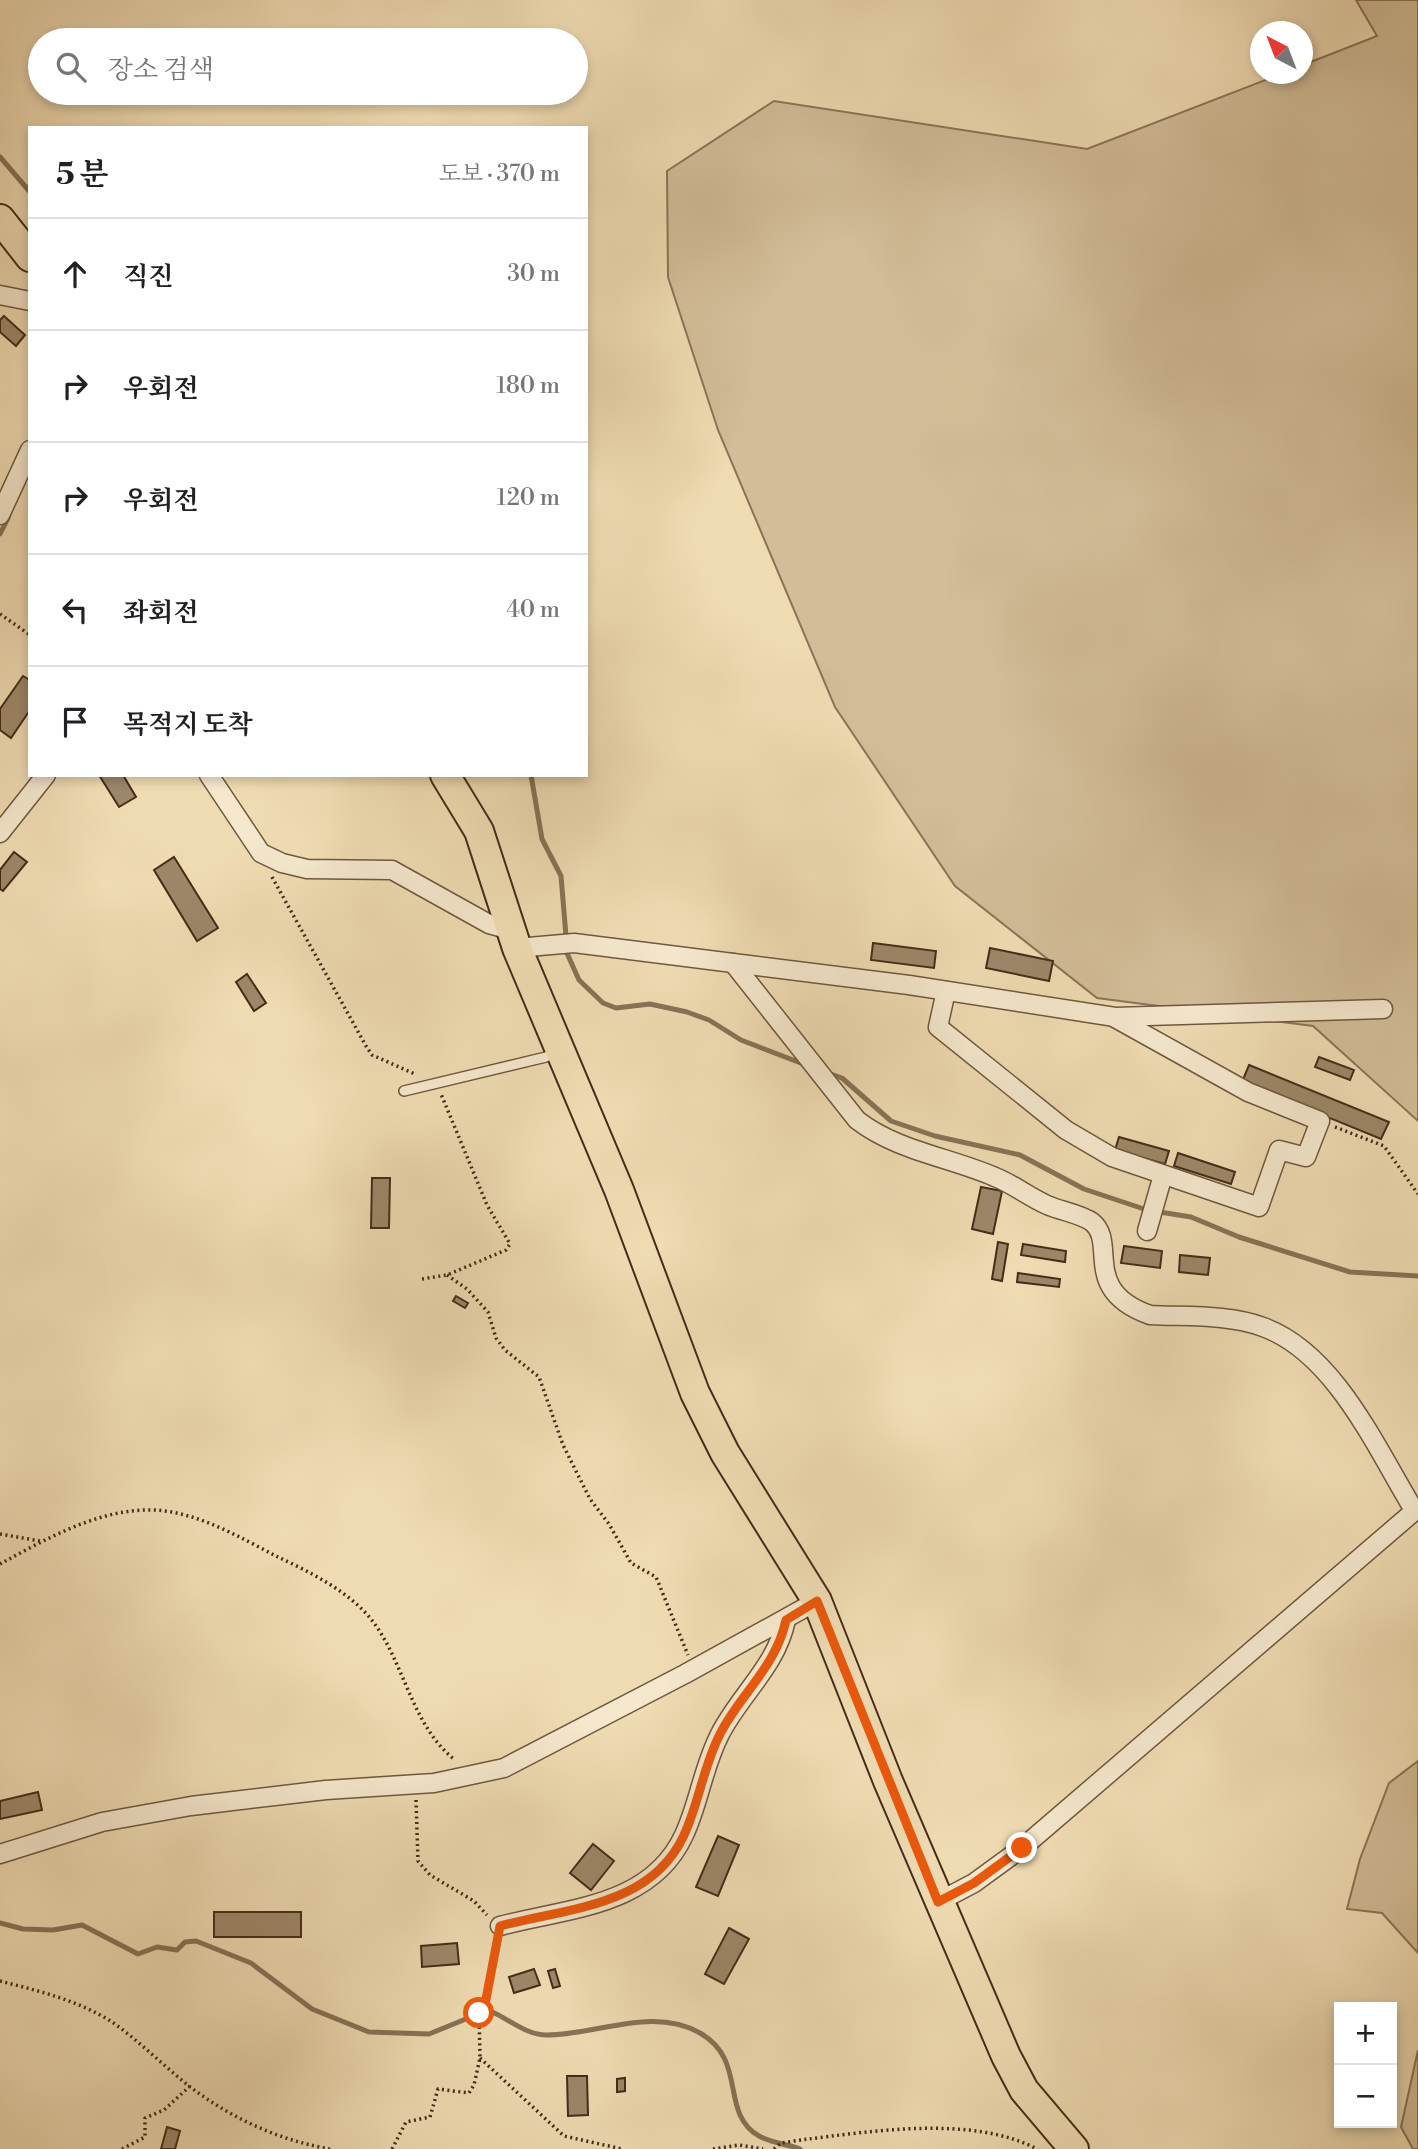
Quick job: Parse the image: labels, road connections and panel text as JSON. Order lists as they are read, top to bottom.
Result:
{
  "north": "top left",
  "page": {
    "search": "장소 검색",
    "heading": ["5 분", "도보 · 370 m"],
    "list": [
      ["직진", "30 m"],
      ["우회전", "180 m"],
      ["우회전", "120 m"],
      ["좌회전", "40 m"],
      "목적지 도착"
    ],
    "map_buttons": ["+", "−"]
  }
}
